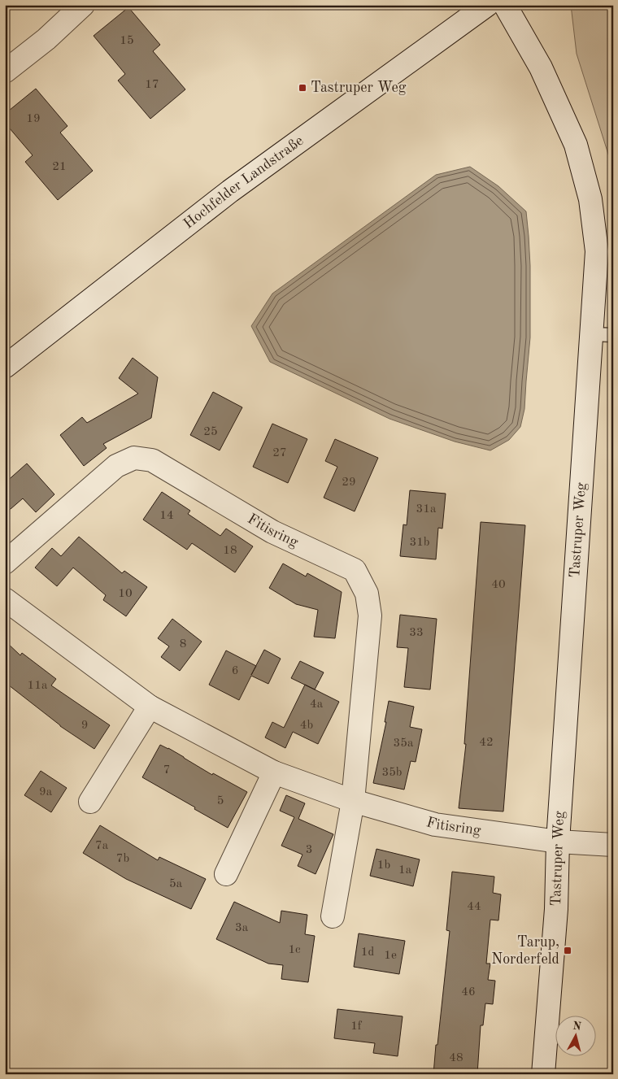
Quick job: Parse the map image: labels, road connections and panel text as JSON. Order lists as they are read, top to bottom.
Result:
{
  "streets": {
    "street": ["Hochfelder Landstraße", "Tastruper Weg", "Fitisring"]
  },
  "crossings": [
    ["Tastruper Weg", "Fitisring"]
  ],
  "places": {
    "transit": ["Tastruper Weg", "Tarup, Norderfeld"]
  },
  "house_numbers": [
    "15",
    "17",
    "19",
    "21",
    "25",
    "27",
    "29",
    "31a",
    "14",
    "31b",
    "18",
    "40",
    "10",
    "33",
    "8",
    "6",
    "11a",
    "4a",
    "9",
    "4b",
    "42",
    "35a",
    "7",
    "35b",
    "9a",
    "5",
    "7a",
    "3",
    "7b",
    "1b",
    "1a",
    "5a",
    "44",
    "3a",
    "1c",
    "1d",
    "1e",
    "46",
    "1f",
    "48"
  ],
  "north": "top"
}
